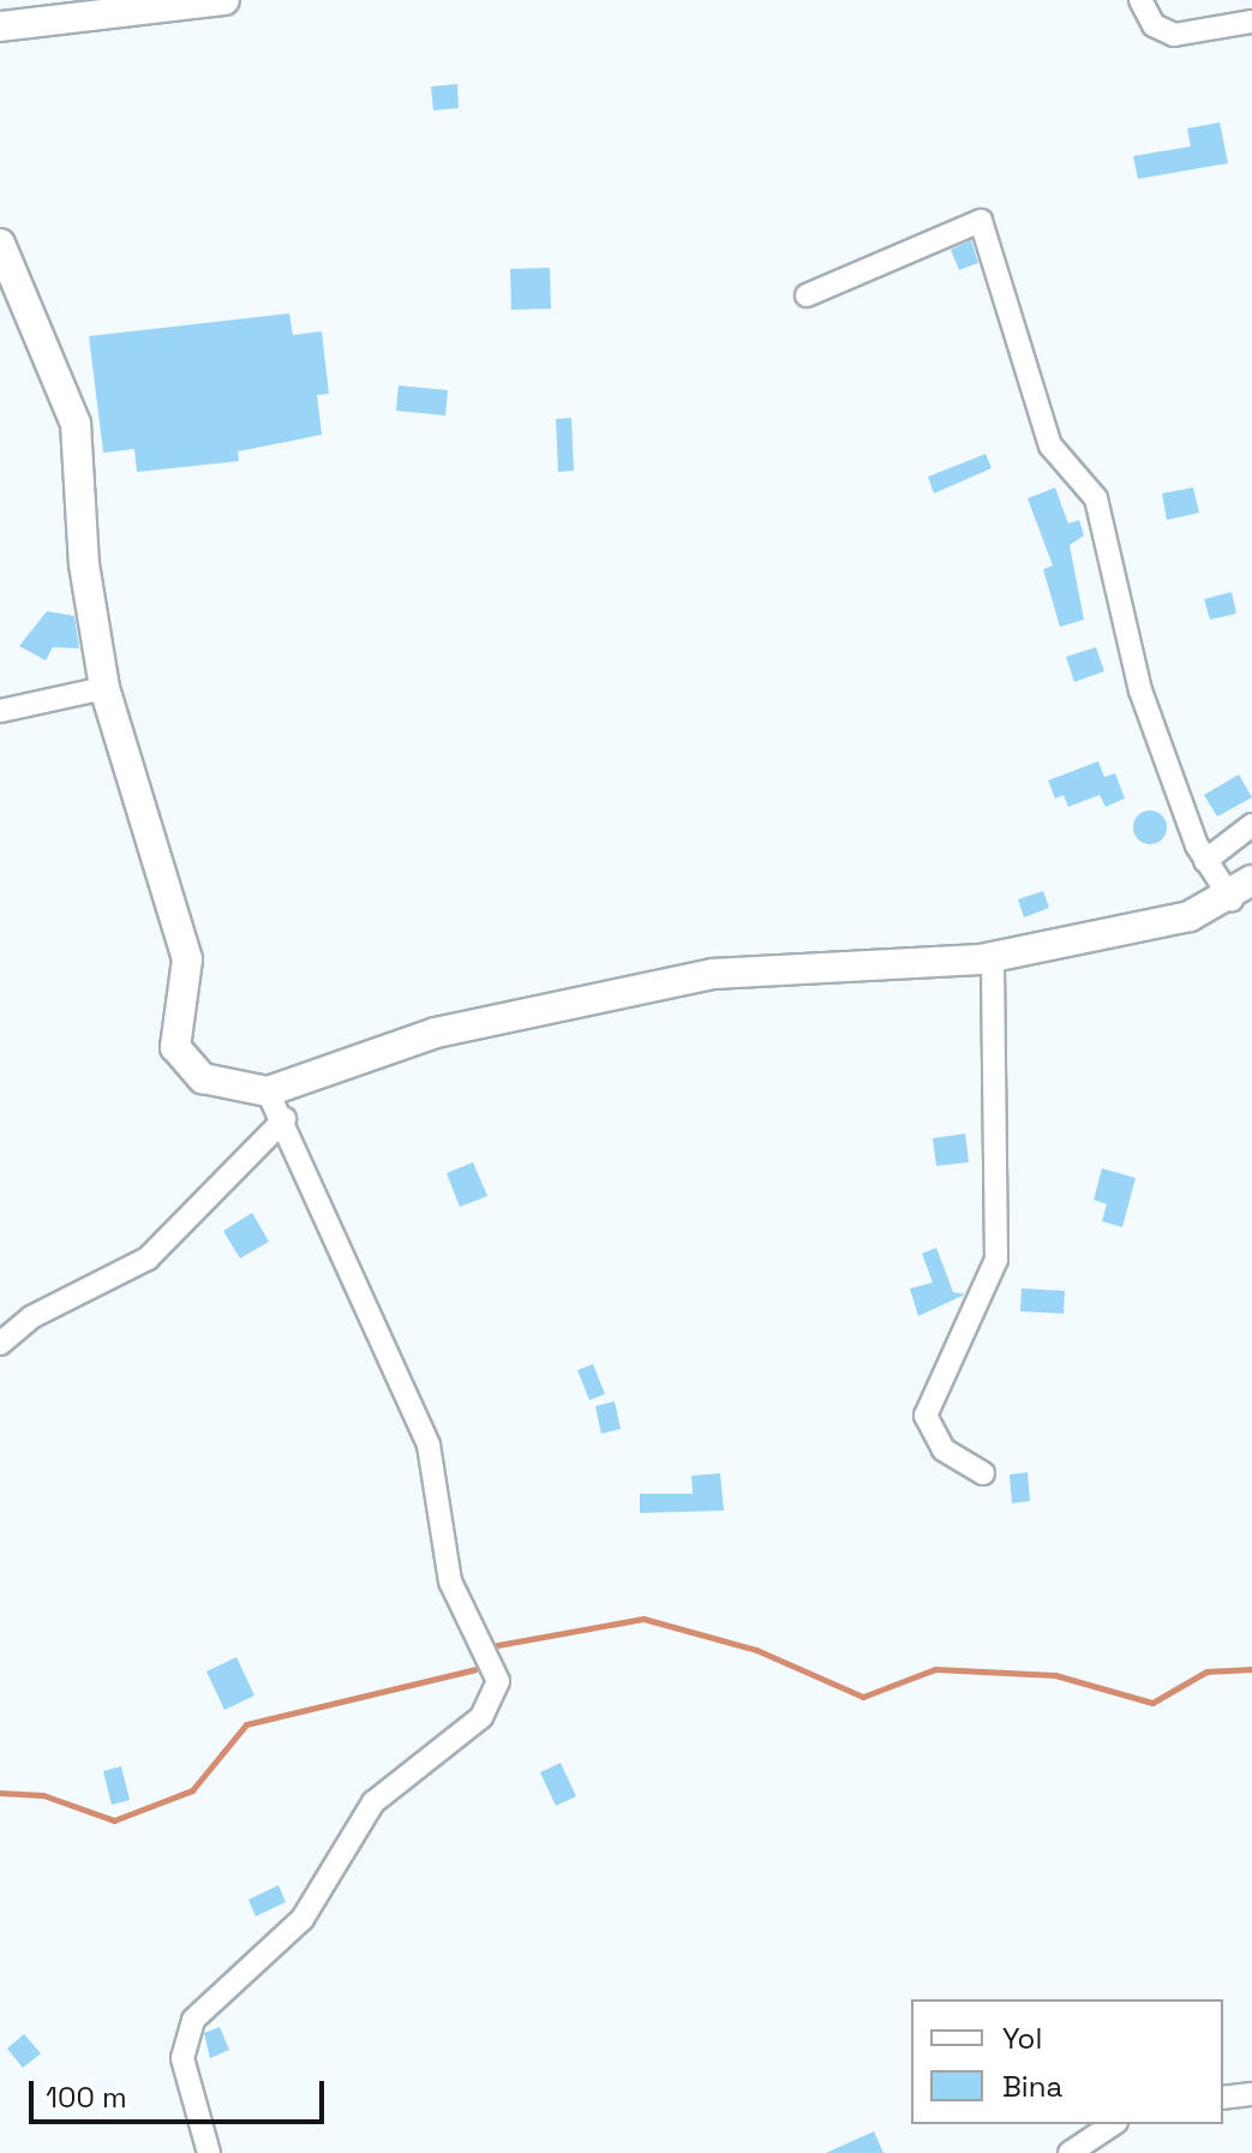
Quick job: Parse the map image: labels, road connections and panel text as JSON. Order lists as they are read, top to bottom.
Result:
{
  "legend": ["Yol", "Bina"],
  "scale_bar": "100 m"
}
